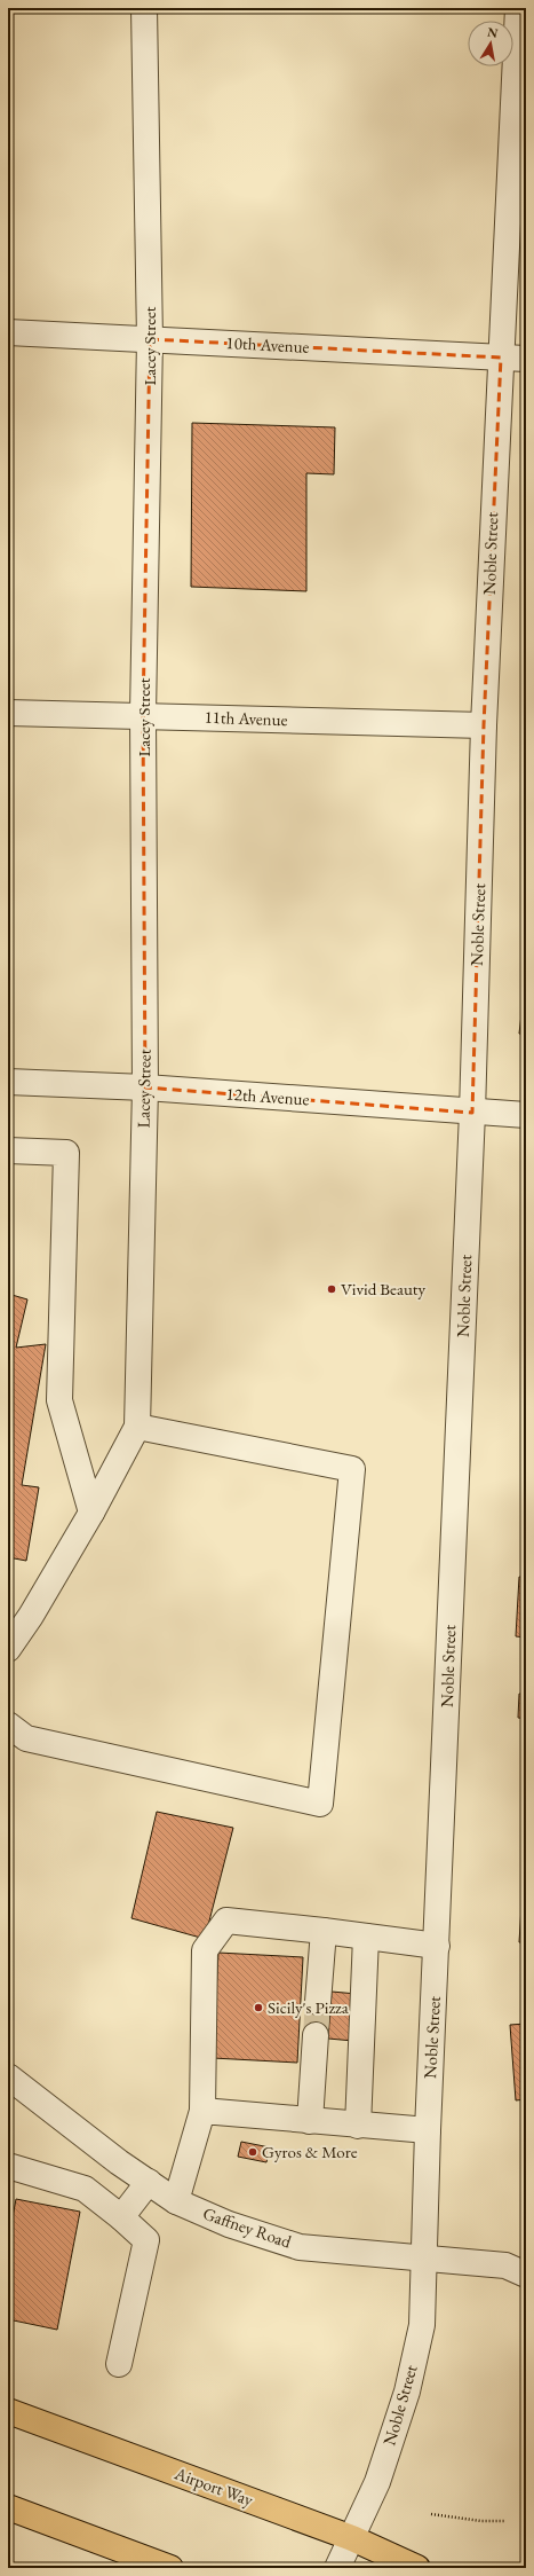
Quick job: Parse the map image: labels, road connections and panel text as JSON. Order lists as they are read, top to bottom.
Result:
{
  "streets": {
    "main road": ["Airport Way"],
    "street": [
      "10th Avenue",
      "Lacey Street",
      "Noble Street",
      "11th Avenue",
      "12th Avenue",
      "Gaffney Road"
    ]
  },
  "crossings": [
    ["10th Avenue", "Lacey Street"],
    ["10th Avenue", "Noble Street"],
    ["Lacey Street", "11th Avenue"],
    ["Lacey Street", "12th Avenue"],
    ["Noble Street", "11th Avenue"],
    ["Noble Street", "12th Avenue"],
    ["Noble Street", "Gaffney Road"],
    ["Noble Street", "Airport Way"]
  ],
  "places": ["Vivid Beauty", "Sicily's Pizza", "Gyros & More"],
  "north": "top"
}
